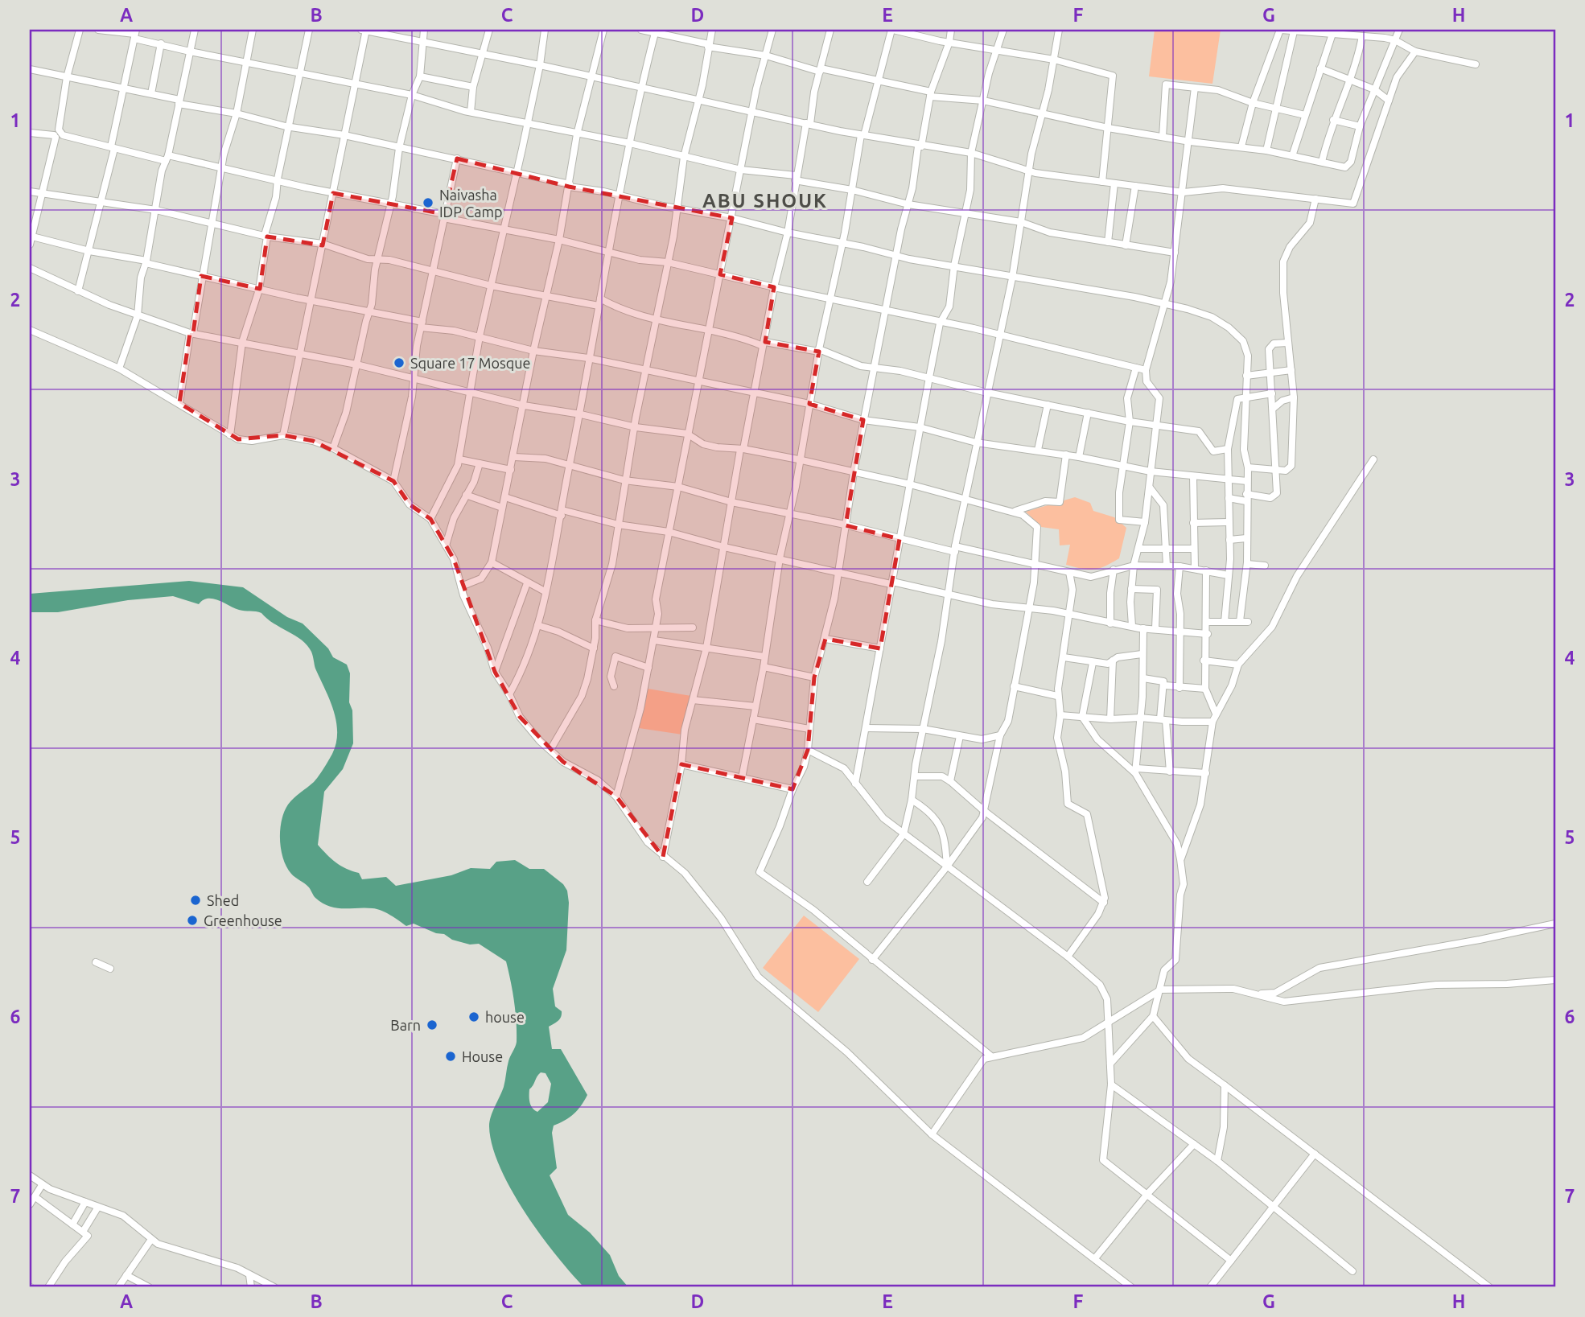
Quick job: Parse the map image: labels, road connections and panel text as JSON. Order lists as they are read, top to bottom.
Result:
{
  "districts": ["ABU SHOUK"],
  "places": [
    "Naivasha IDP Camp",
    "Square 17 Mosque",
    "Shed",
    "Greenhouse",
    "house",
    "Barn",
    "House"
  ],
  "grid": {
    "columns": [
      "A",
      "B",
      "C",
      "D",
      "E",
      "F",
      "G",
      "H"
    ],
    "rows": [
      "1",
      "2",
      "3",
      "4",
      "5",
      "6",
      "7"
    ]
  }
}
